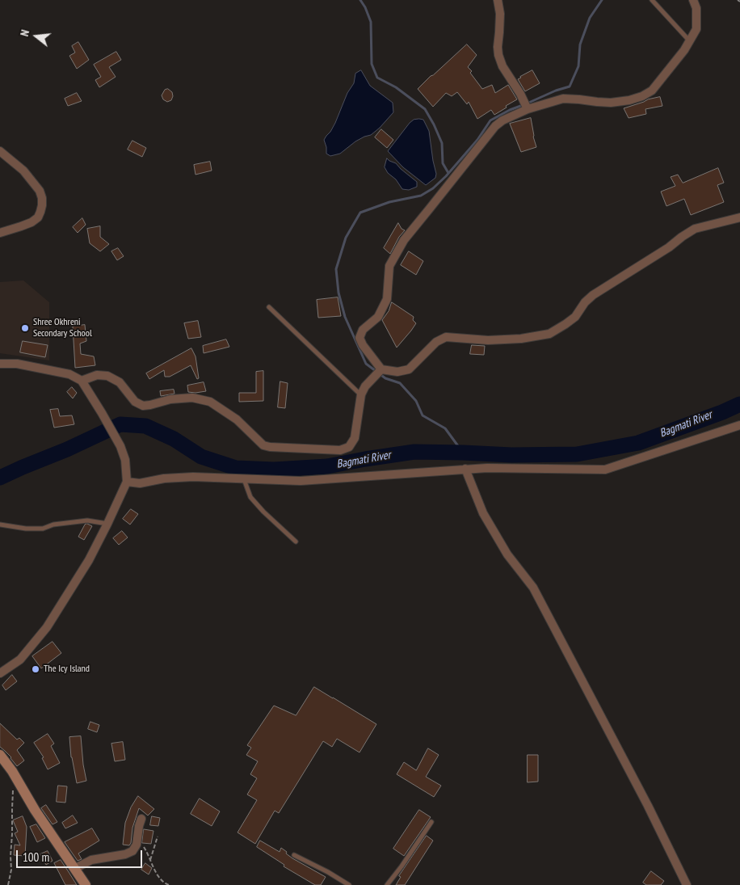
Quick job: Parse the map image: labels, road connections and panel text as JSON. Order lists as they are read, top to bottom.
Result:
{
  "water": ["Bagmati River"],
  "places": ["Shree Okhreni Secondary School", "The Icy Island"],
  "scale_bar": "100 m",
  "north": "left"
}
